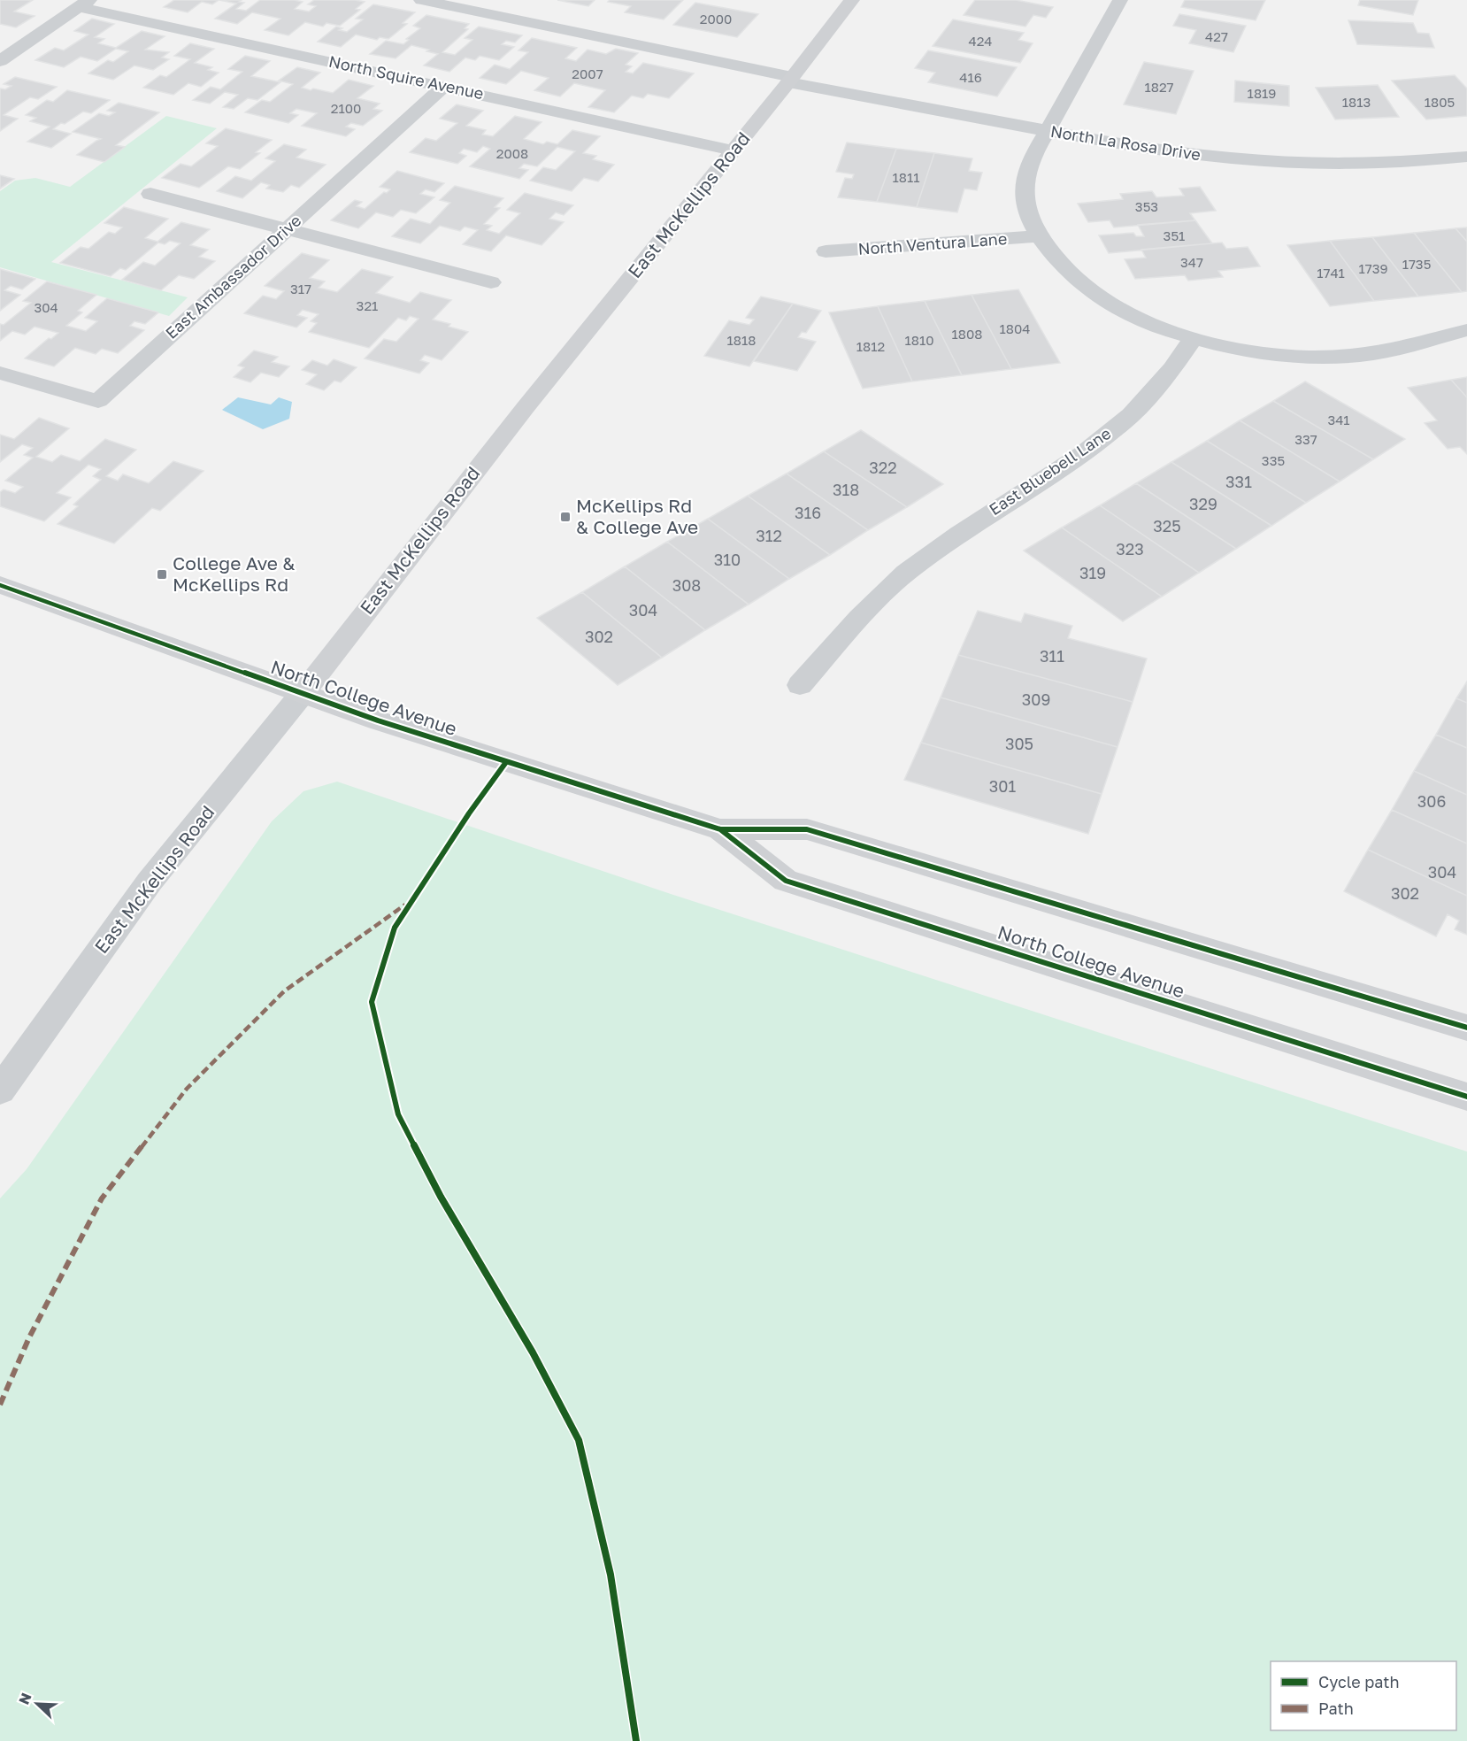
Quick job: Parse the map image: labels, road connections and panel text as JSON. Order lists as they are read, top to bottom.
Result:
{
  "streets": {
    "street": [
      "North Squire Avenue",
      "North La Rosa Drive",
      "East McKellips Road",
      "North Ventura Lane",
      "East Ambassador Drive",
      "East Bluebell Lane",
      "North College Avenue"
    ]
  },
  "crossings": [
    ["North Squire Avenue", "East McKellips Road"],
    ["North Squire Avenue", "East Ambassador Drive"],
    ["North La Rosa Drive", "East McKellips Road"],
    ["East McKellips Road", "North College Avenue"]
  ],
  "places": {
    "transit": ["McKellips Rd & College Ave", "College Ave & McKellips Rd"]
  },
  "house_numbers": [
    "2000",
    "427",
    "424",
    "2007",
    "416",
    "1827",
    "1819",
    "1813",
    "1805",
    "2100",
    "2008",
    "1811",
    "353",
    "351",
    "347",
    "1735",
    "1739",
    "1741",
    "317",
    "321",
    "304",
    "1804",
    "1808",
    "1818",
    "1810",
    "1812",
    "341",
    "337",
    "335",
    "322",
    "331",
    "318",
    "329",
    "316",
    "325",
    "312",
    "323",
    "310",
    "319",
    "308",
    "304",
    "302",
    "311",
    "309",
    "305",
    "301",
    "306",
    "304",
    "302"
  ],
  "legend": ["Cycle path", "Path"],
  "north": "top left"
}
